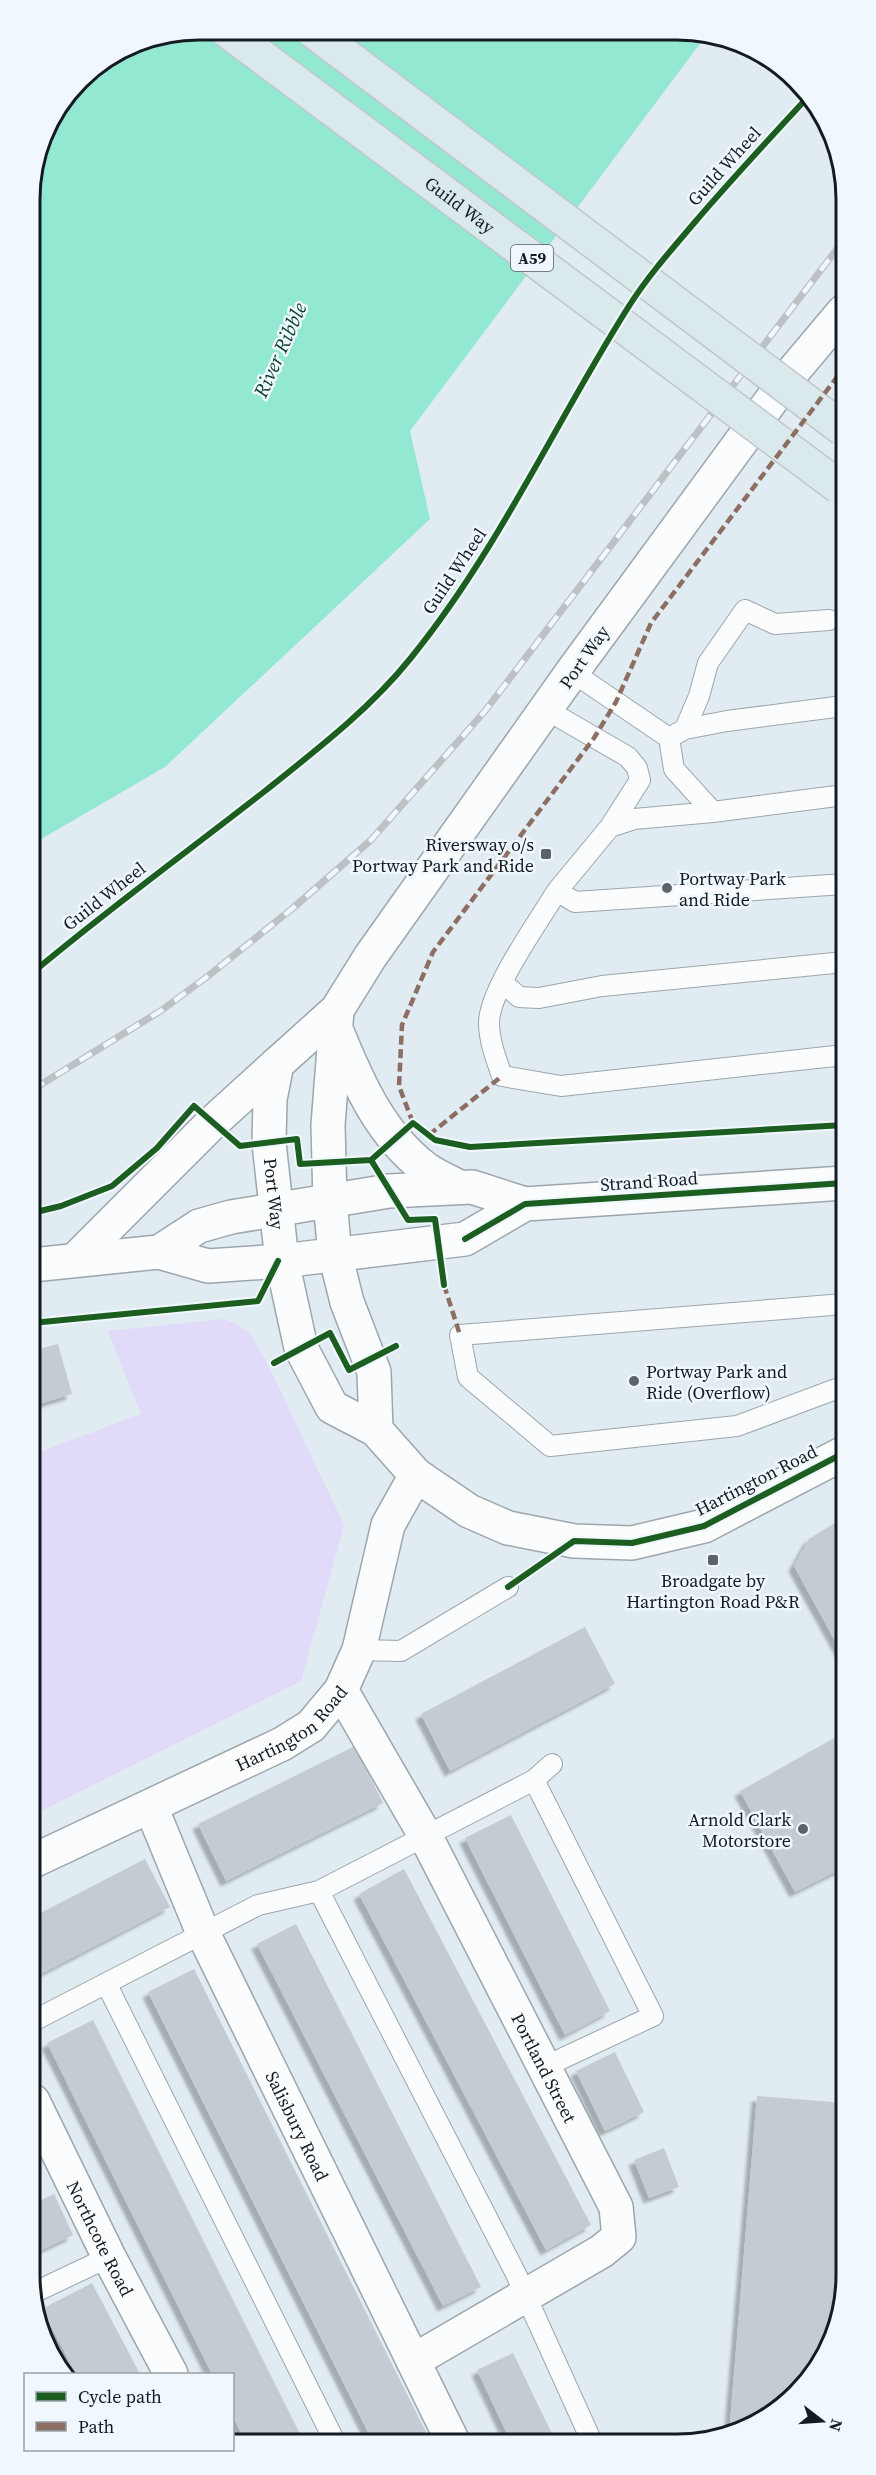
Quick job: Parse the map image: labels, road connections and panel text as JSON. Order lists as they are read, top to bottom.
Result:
{
  "streets": {
    "highway": ["Guild Way", "A59"],
    "street": [
      "Port Way",
      "Strand Road",
      "Hartington Road",
      "Portland Street",
      "Salisbury Road",
      "Northcote Road"
    ],
    "cycle path": ["Guild Wheel"]
  },
  "crossings": [
    ["Port Way", "Strand Road"],
    ["Port Way", "Hartington Road"],
    ["Strand Road", "Hartington Road"],
    ["Hartington Road", "Portland Street"],
    ["Hartington Road", "Salisbury Road"],
    ["Portland Street", "Salisbury Road"]
  ],
  "water": ["River Ribble"],
  "places": {
    "transit": ["Riversway o/s Portway Park and Ride", "Broadgate by Hartington Road P&R"],
    "other": ["Portway Park and Ride", "Portway Park and Ride (Overflow)", "Arnold Clark Motorstore"]
  },
  "legend": ["Cycle path", "Path"],
  "north": "right"
}
